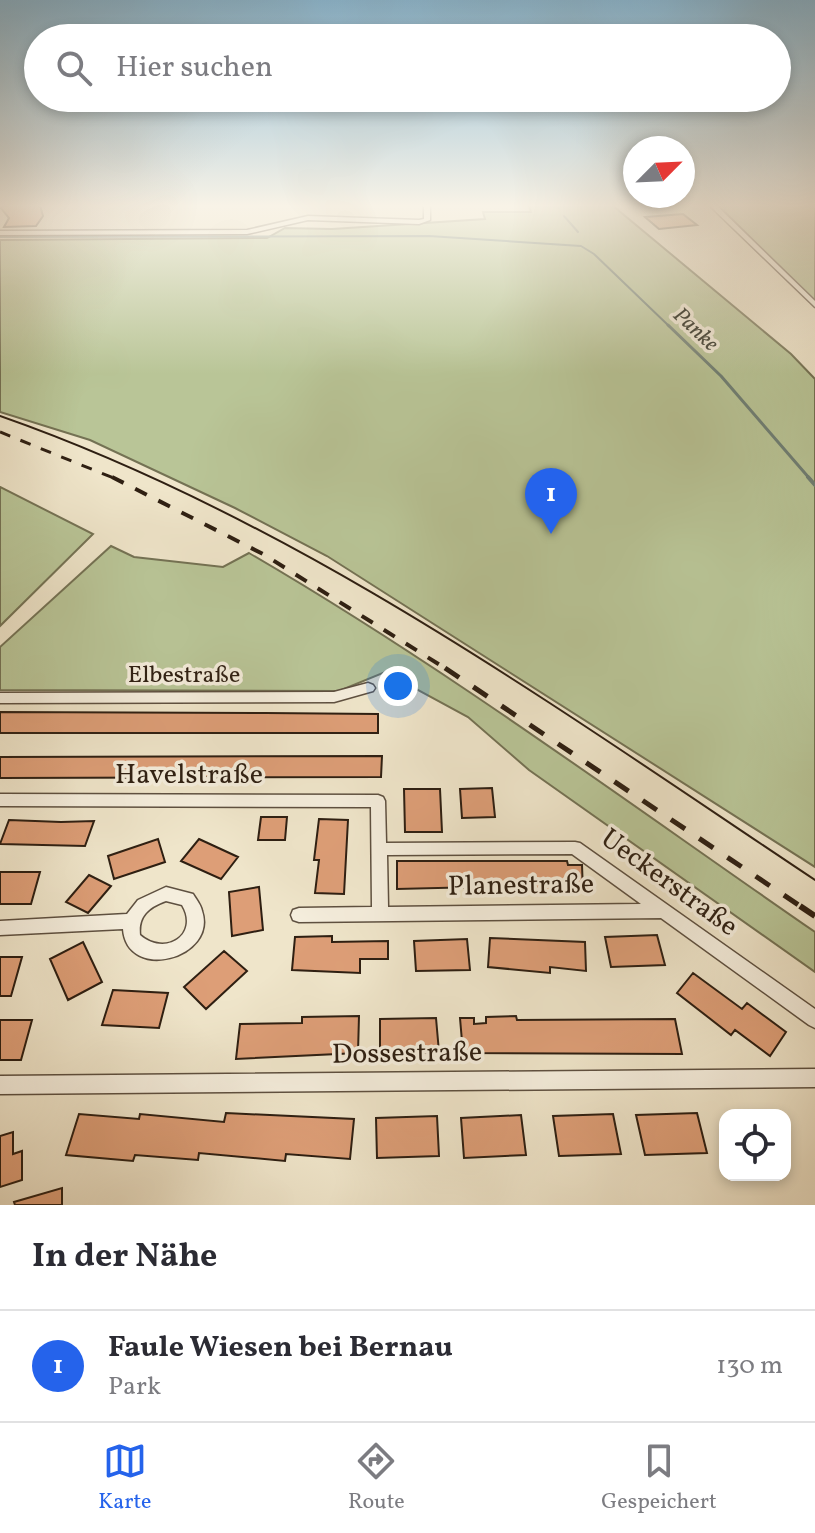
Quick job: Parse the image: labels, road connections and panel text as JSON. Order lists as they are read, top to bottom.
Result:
{
  "streets": {
    "street": [
      "Elbestraße",
      "Havelstraße",
      "Ueckerstraße",
      "Planestraße",
      "Dossestraße"
    ]
  },
  "crossings": [
    ["Havelstraße", "Ueckerstraße"],
    ["Ueckerstraße", "Planestraße"]
  ],
  "water": ["Panke"],
  "north": "top right",
  "page": {
    "search": "Hier suchen",
    "pins": "1",
    "heading": "In der Nähe",
    "list": [
      {
        "mark": "1",
        "name": "Faule Wiesen bei Bernau",
        "note": "Park",
        "value": "130 m"
      }
    ],
    "nav": ["Karte", "Route", "Gespeichert"]
  }
}
